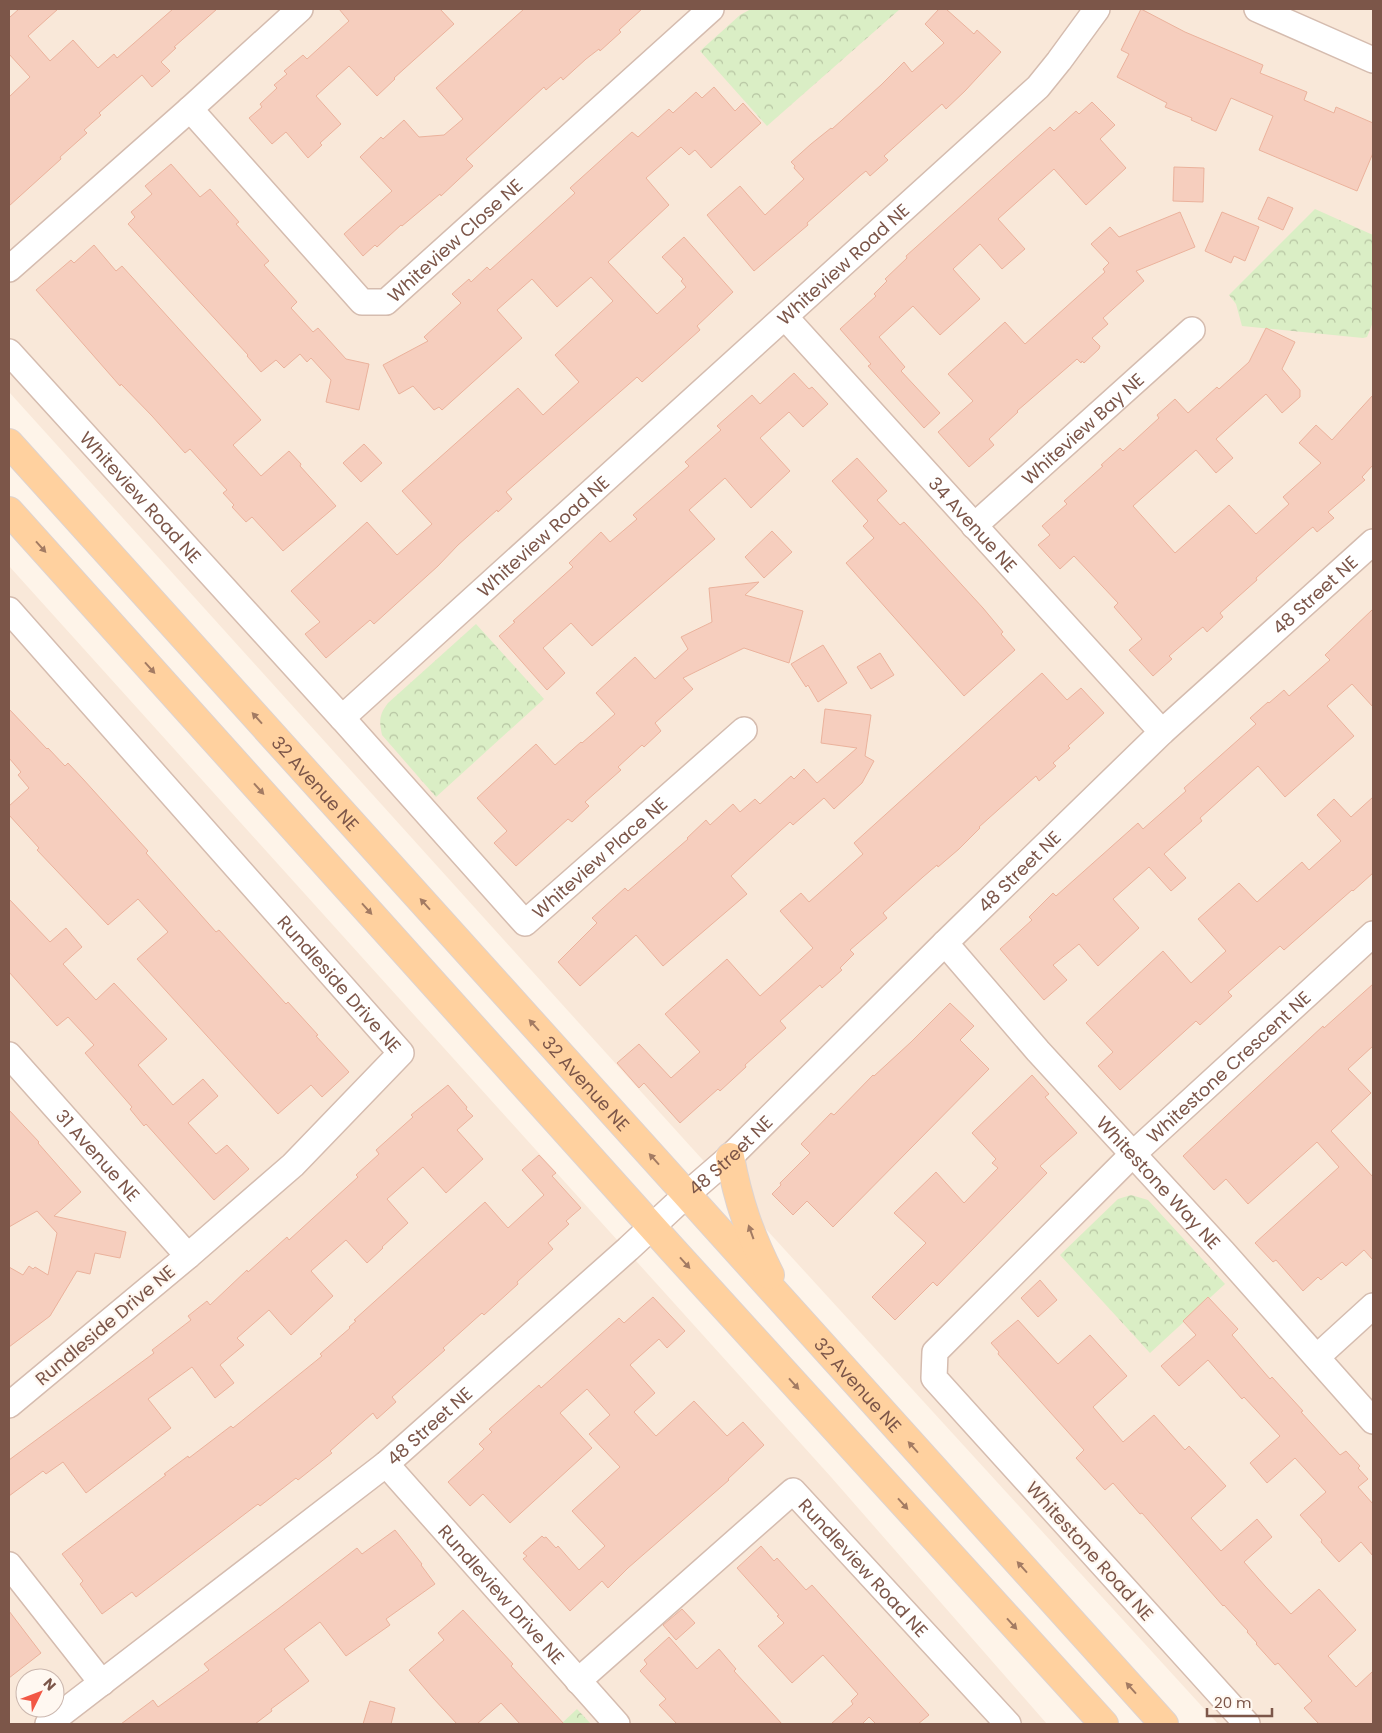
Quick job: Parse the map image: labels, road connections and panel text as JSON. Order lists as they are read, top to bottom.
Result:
{
  "streets": {
    "main road": ["32 Avenue NE"],
    "street": [
      "Whiteview Close NE",
      "Whiteview Road NE",
      "Whiteview Bay NE",
      "34 Avenue NE",
      "48 Street NE",
      "Whiteview Place NE",
      "Rundleside Drive NE",
      "Whitestone Crescent NE",
      "31 Avenue NE",
      "Whitestone Way NE",
      "Whitestone Road NE",
      "Rundleview Road NE",
      "Rundleview Drive NE"
    ]
  },
  "crossings": [
    ["Whiteview Road NE", "34 Avenue NE"],
    ["Whiteview Road NE", "Whiteview Place NE"],
    ["Whiteview Bay NE", "34 Avenue NE"],
    ["34 Avenue NE", "48 Street NE"],
    ["48 Street NE", "32 Avenue NE"],
    ["48 Street NE", "Whitestone Way NE"],
    ["48 Street NE", "Rundleview Drive NE"],
    ["Rundleside Drive NE", "31 Avenue NE"],
    ["Whitestone Crescent NE", "Whitestone Way NE"],
    ["Whitestone Crescent NE", "Whitestone Road NE"],
    ["Rundleview Road NE", "Rundleview Drive NE"]
  ],
  "scale_bar": "20 m",
  "north": "top right"
}
